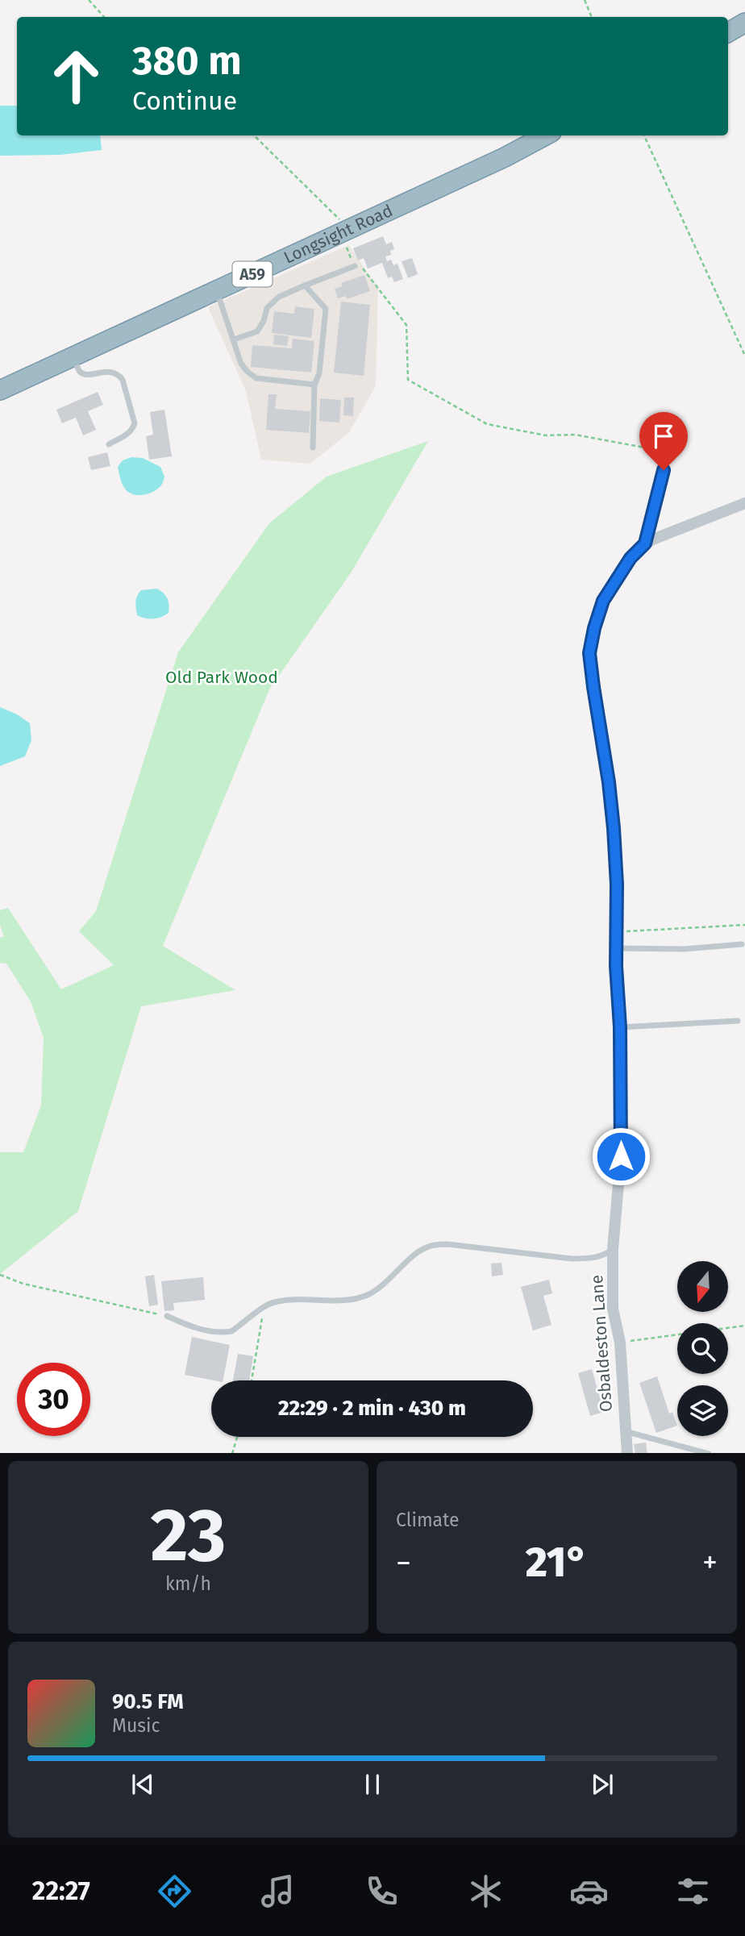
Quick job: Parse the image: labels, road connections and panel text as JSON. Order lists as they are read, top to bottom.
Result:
{
  "streets": {
    "highway": ["Longsight Road", "A59"],
    "street": ["Osbaldeston Lane"]
  },
  "parks": ["Old Park Wood"],
  "north": "bottom",
  "page": {
    "turn": ["380 m", "Continue"],
    "limit": "30",
    "trip": "22:29 · 2 min · 430 m",
    "tile": [
      ["23", "km/h"],
      "Climate"
    ],
    "heat": ["−", "21°", "+"],
    "song": ["90.5 FM", "Music"],
    "tabs": "22:27"
  }
}
